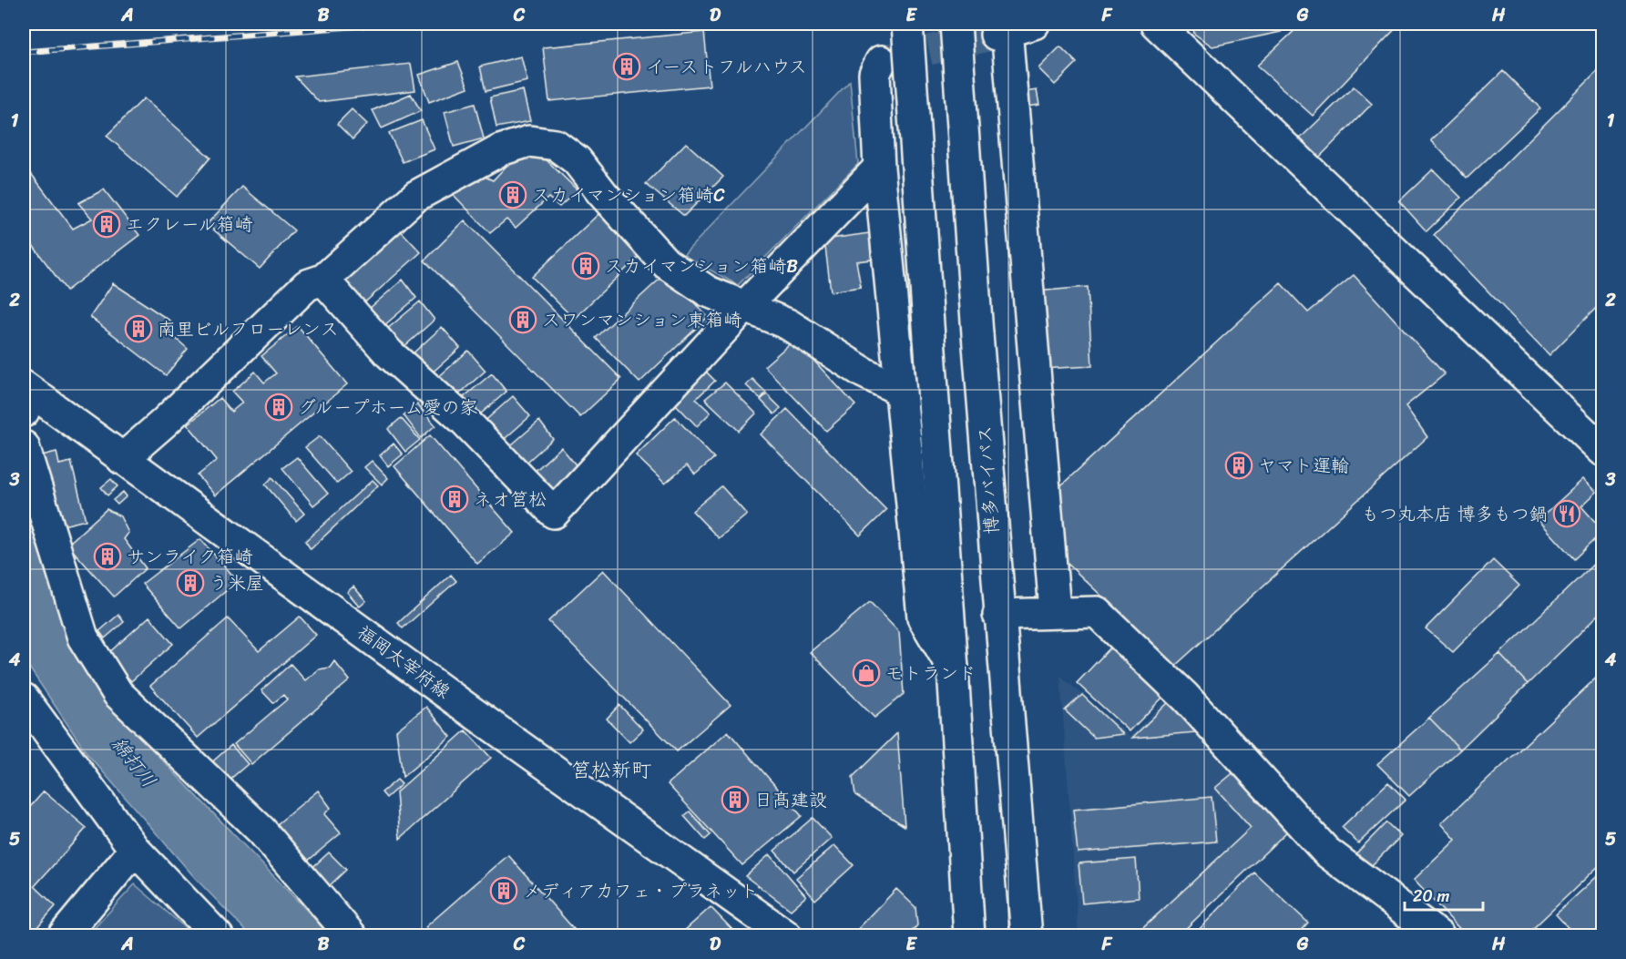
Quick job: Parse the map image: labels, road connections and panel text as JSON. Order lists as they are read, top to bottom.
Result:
{
  "streets": {
    "main road": ["博多バイパス", "福岡太宰府線"]
  },
  "districts": ["筥松新町"],
  "water": ["綿打川"],
  "places": {
    "building": [
      "イーストフルハウス",
      "スカイマンション箱崎C",
      "エクレール箱崎",
      "スカイマンション箱崎B",
      "スワンマンション東箱崎",
      "南里ビルフローレンス",
      "グループホーム愛の家",
      "ヤマト運輸",
      "ネオ筥松",
      "サンライク箱崎",
      "う米屋",
      "日髙建設",
      "メディアカフェ・プラネット"
    ],
    "restaurant": ["もつ丸本店 博多もつ鍋"],
    "shop": ["モトランド"]
  },
  "scale_bar": "20 m",
  "grid": {
    "columns": [
      "A",
      "B",
      "C",
      "D",
      "E",
      "F",
      "G",
      "H"
    ],
    "rows": [
      "1",
      "2",
      "3",
      "4",
      "5"
    ]
  }
}
